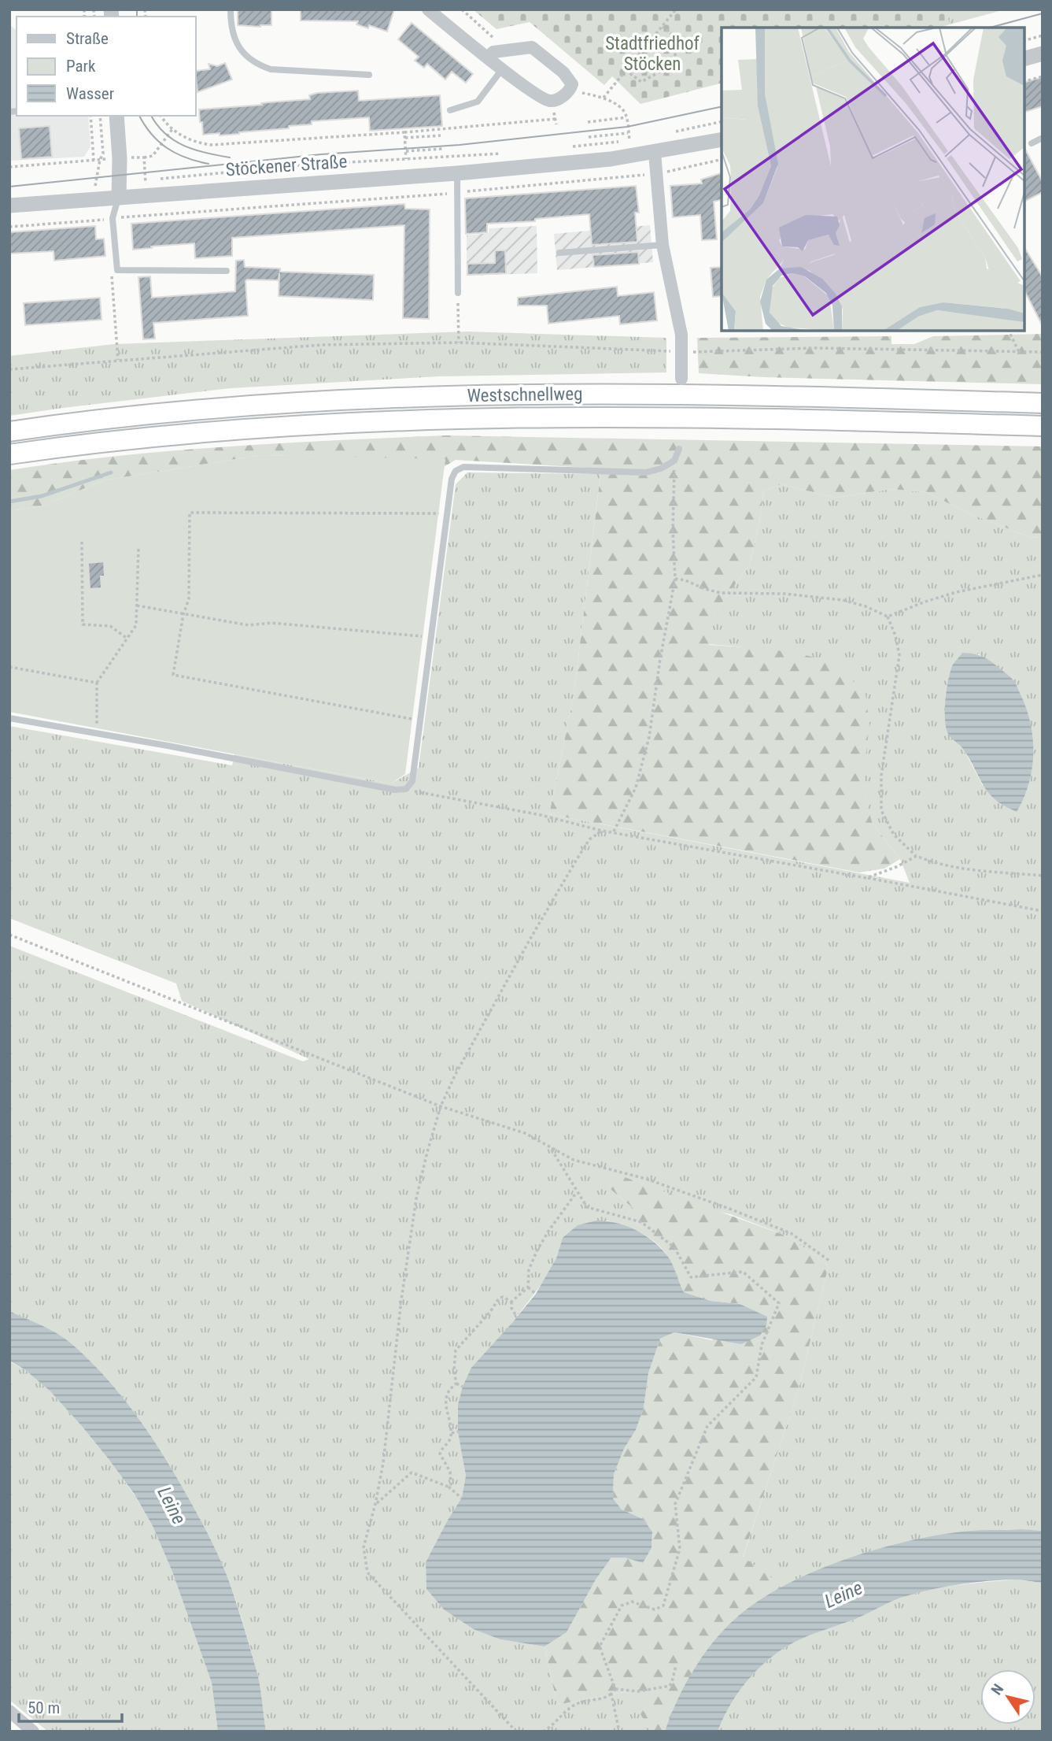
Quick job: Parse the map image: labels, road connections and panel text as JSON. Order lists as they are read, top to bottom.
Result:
{
  "streets": {
    "highway": ["Westschnellweg"],
    "street": ["Stöckener Straße"]
  },
  "water": ["Leine"],
  "parks": ["Stadtfriedhof Stöcken"],
  "legend": ["Straße", "Park", "Wasser"],
  "scale_bar": "50 m",
  "north": "top left"
}
